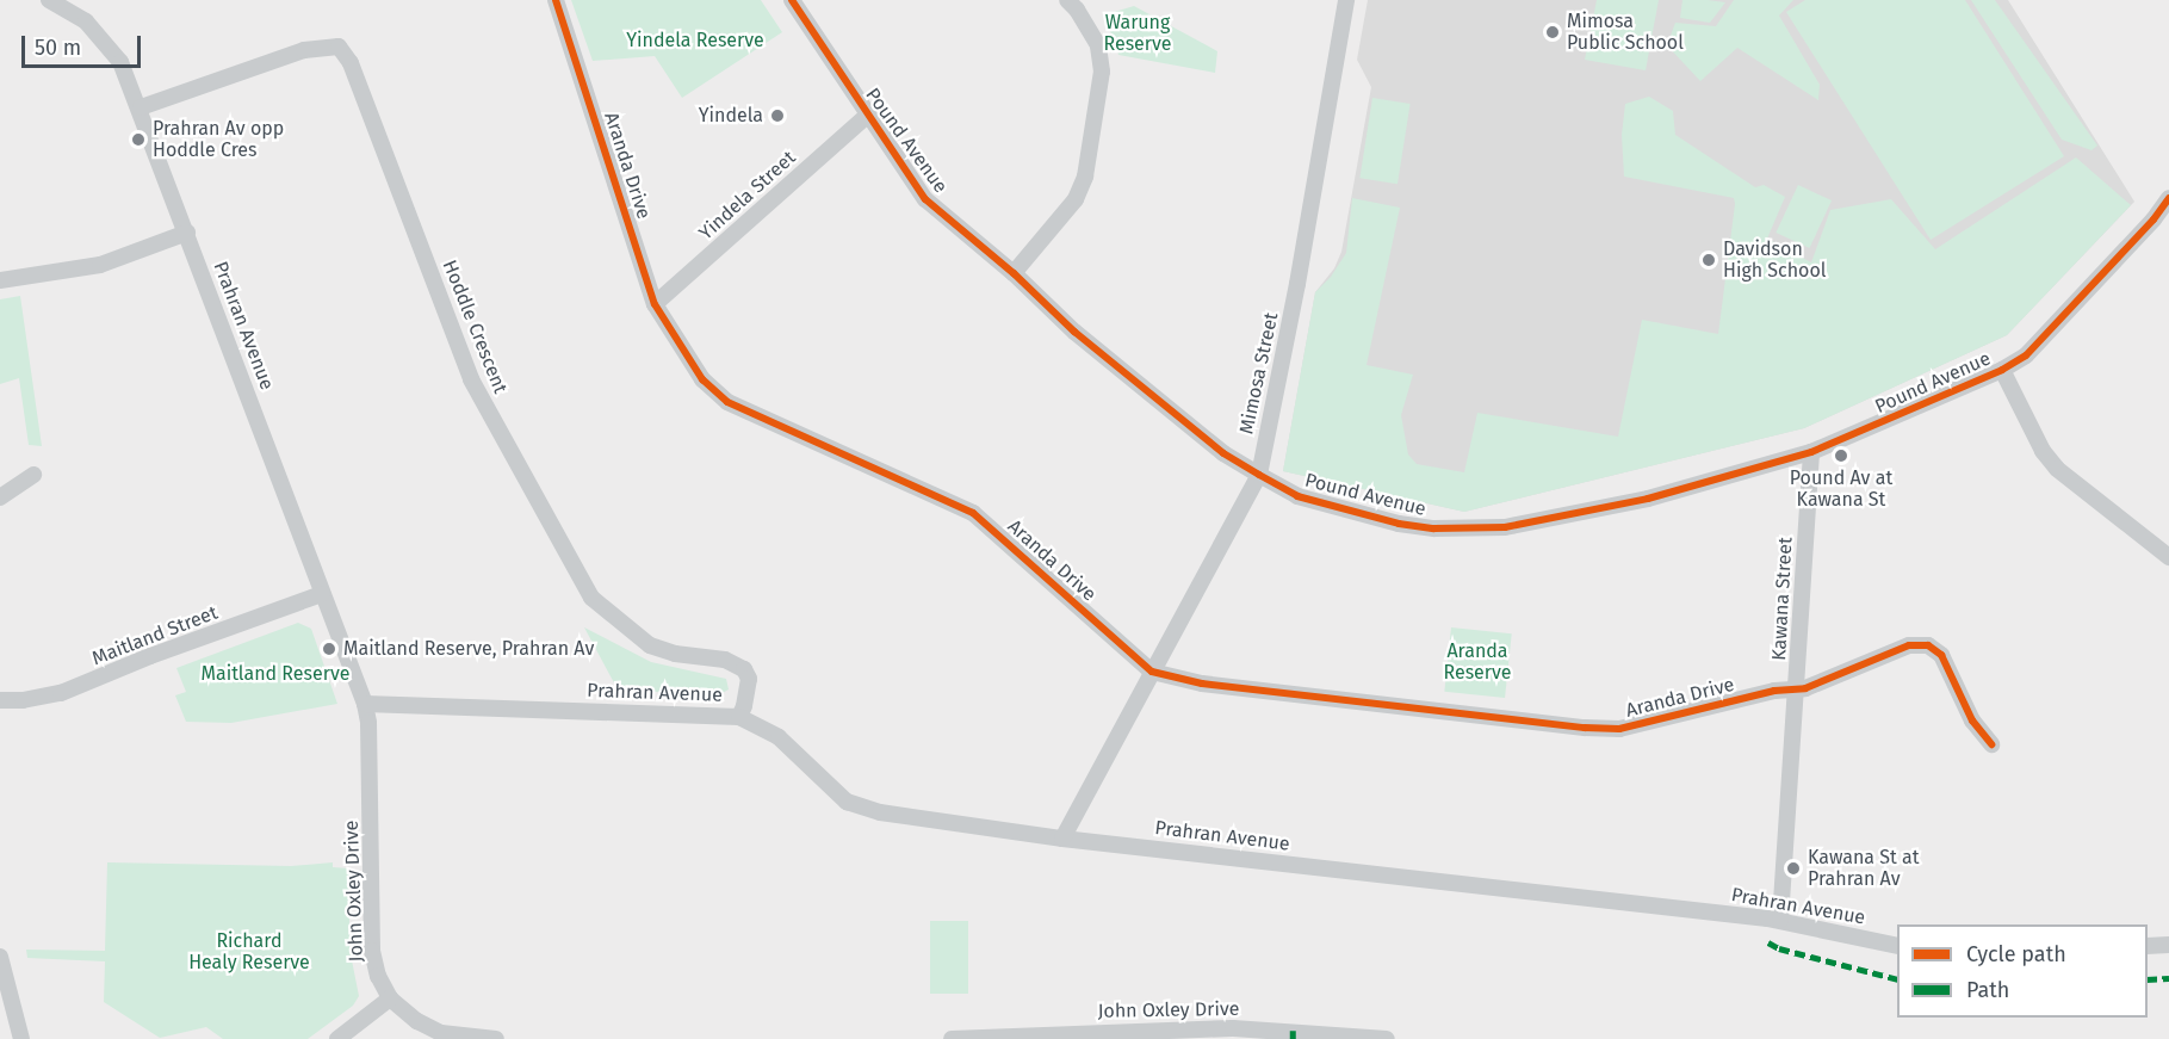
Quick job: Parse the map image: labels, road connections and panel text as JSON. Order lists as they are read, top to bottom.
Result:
{
  "streets": {
    "street": [
      "Pound Avenue",
      "Aranda Drive",
      "Yindela Street",
      "Prahran Avenue",
      "Hoddle Crescent",
      "Mimosa Street",
      "Kawana Street",
      "Maitland Street",
      "John Oxley Drive"
    ]
  },
  "crossings": [
    ["Pound Avenue", "Yindela Street"],
    ["Pound Avenue", "Mimosa Street"],
    ["Pound Avenue", "Kawana Street"],
    ["Aranda Drive", "Yindela Street"],
    ["Aranda Drive", "Mimosa Street"],
    ["Aranda Drive", "Kawana Street"],
    ["Prahran Avenue", "Hoddle Crescent"],
    ["Prahran Avenue", "Mimosa Street"],
    ["Prahran Avenue", "Kawana Street"],
    ["Prahran Avenue", "Maitland Street"],
    ["Prahran Avenue", "John Oxley Drive"]
  ],
  "parks": [
    "Warung Reserve",
    "Yindela Reserve",
    "Aranda Reserve",
    "Maitland Reserve",
    "Richard Healy Reserve"
  ],
  "places": [
    "Mimosa Public School",
    "Yindela",
    "Prahran Av opp Hoddle Cres",
    "Davidson High School",
    "Pound Av at Kawana St",
    "Maitland Reserve, Prahran Av",
    "Kawana St at Prahran Av"
  ],
  "legend": ["Cycle path", "Path"],
  "scale_bar": "50 m"
}
